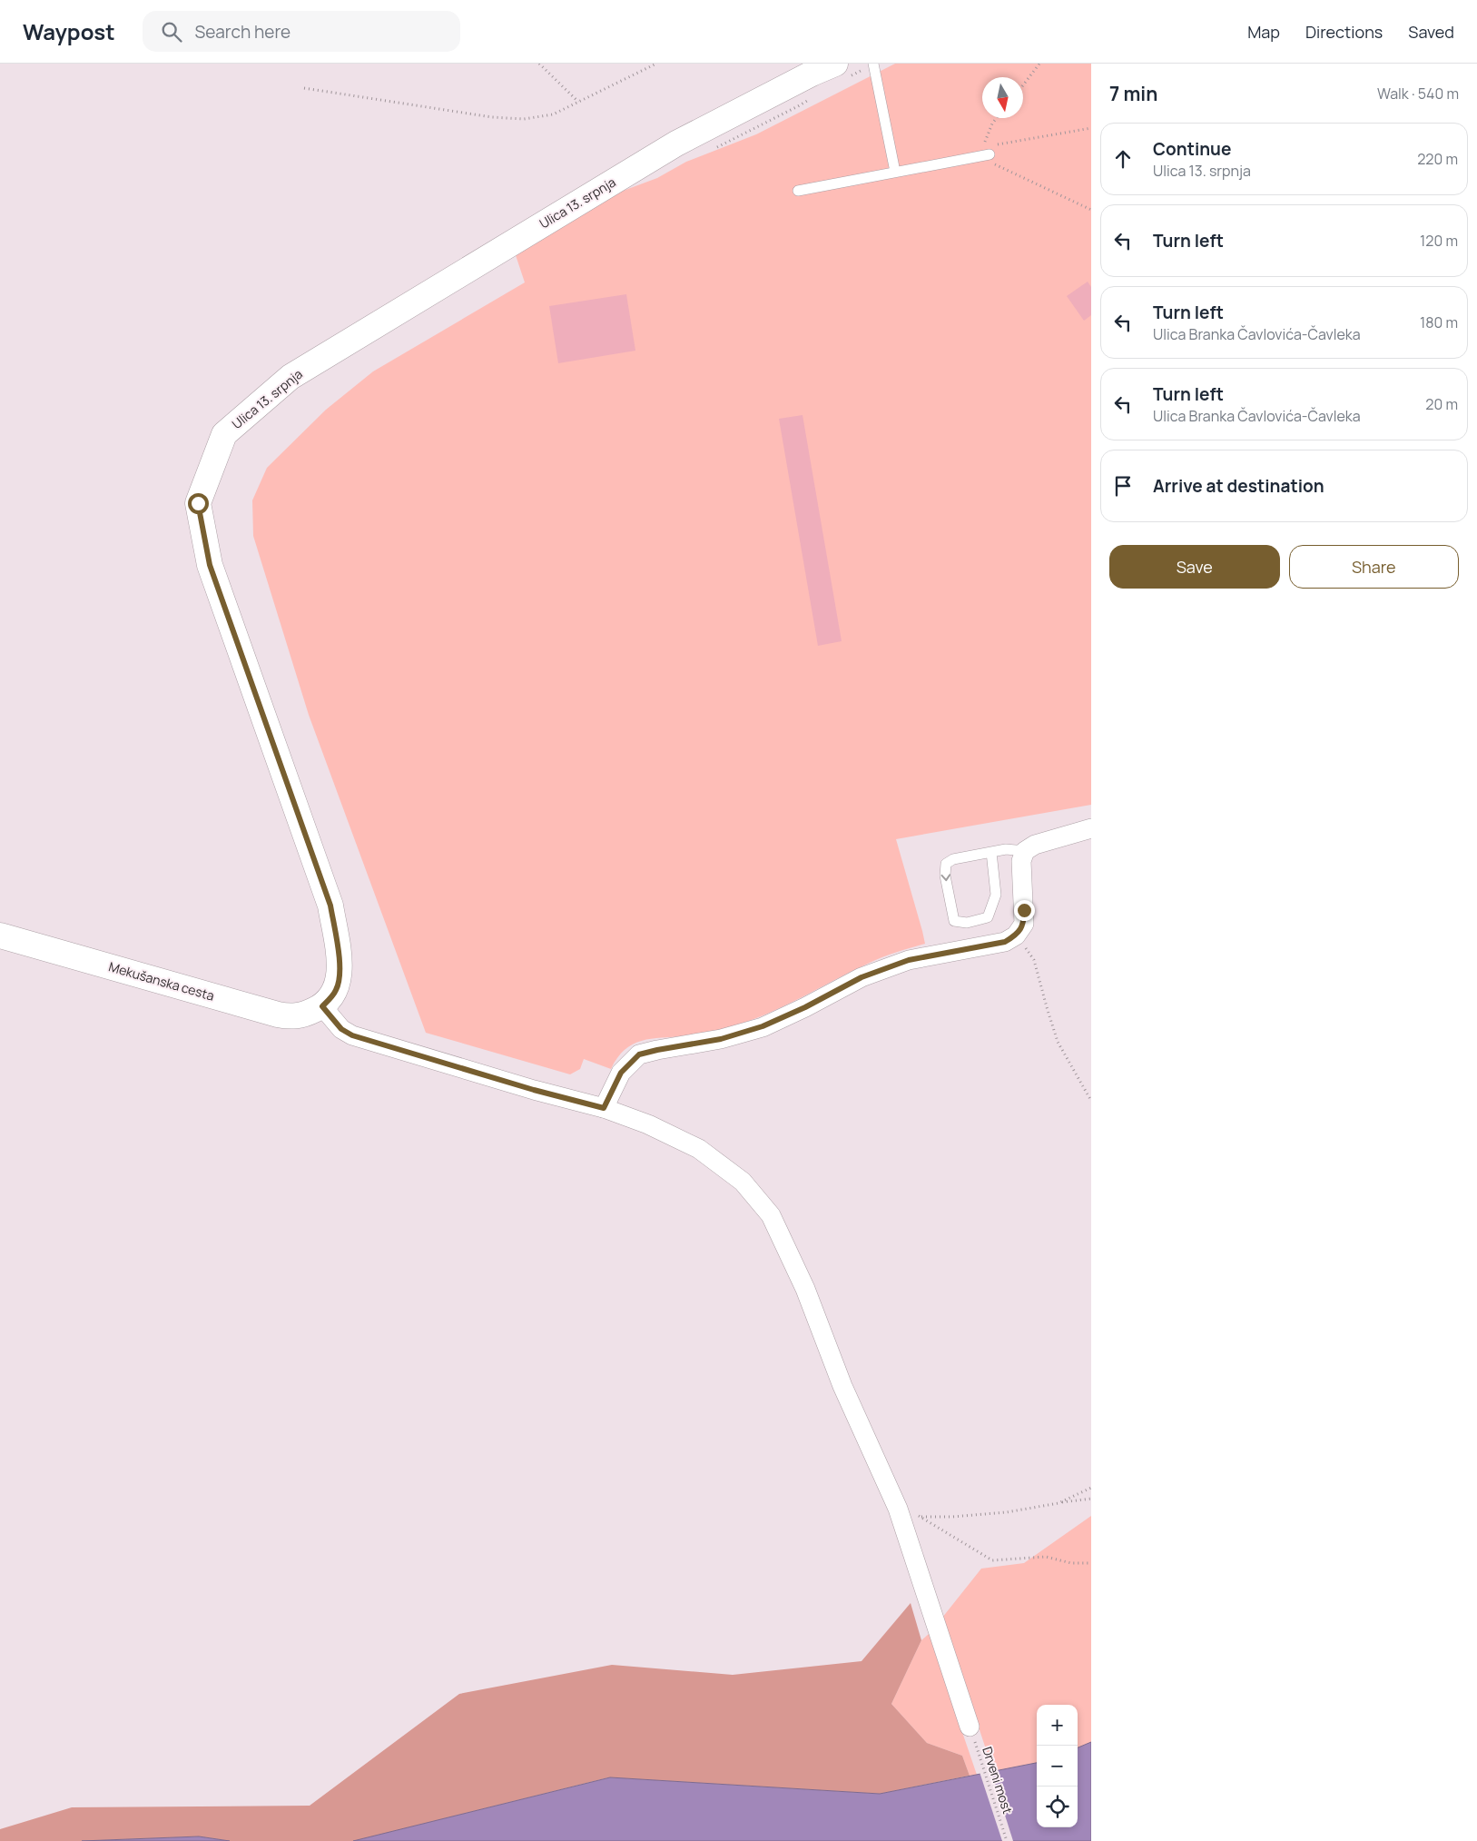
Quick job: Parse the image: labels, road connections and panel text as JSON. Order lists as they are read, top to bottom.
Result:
{
  "streets": {
    "street": ["Ulica 13. srpnja", "Mekušanska cesta"],
    "path": ["Drveni most"]
  },
  "crossings": [
    ["Ulica 13. srpnja", "Mekušanska cesta"]
  ],
  "north": "bottom",
  "page": {
    "header": "Waypost",
    "search": "Search here",
    "nav": ["Map", "Directions", "Saved"],
    "heading": ["7 min", "Walk · 540 m"],
    "list": [
      ["Continue", "Ulica 13. srpnja", "220 m"],
      ["Turn left", "120 m"],
      ["Turn left", "Ulica Branka Čavlovića-Čavleka", "180 m"],
      ["Turn left", "Ulica Branka Čavlovića-Čavleka", "20 m"],
      "Arrive at destination"
    ],
    "buttons": ["Save", "Share"],
    "map_buttons": ["+", "−"]
  }
}
